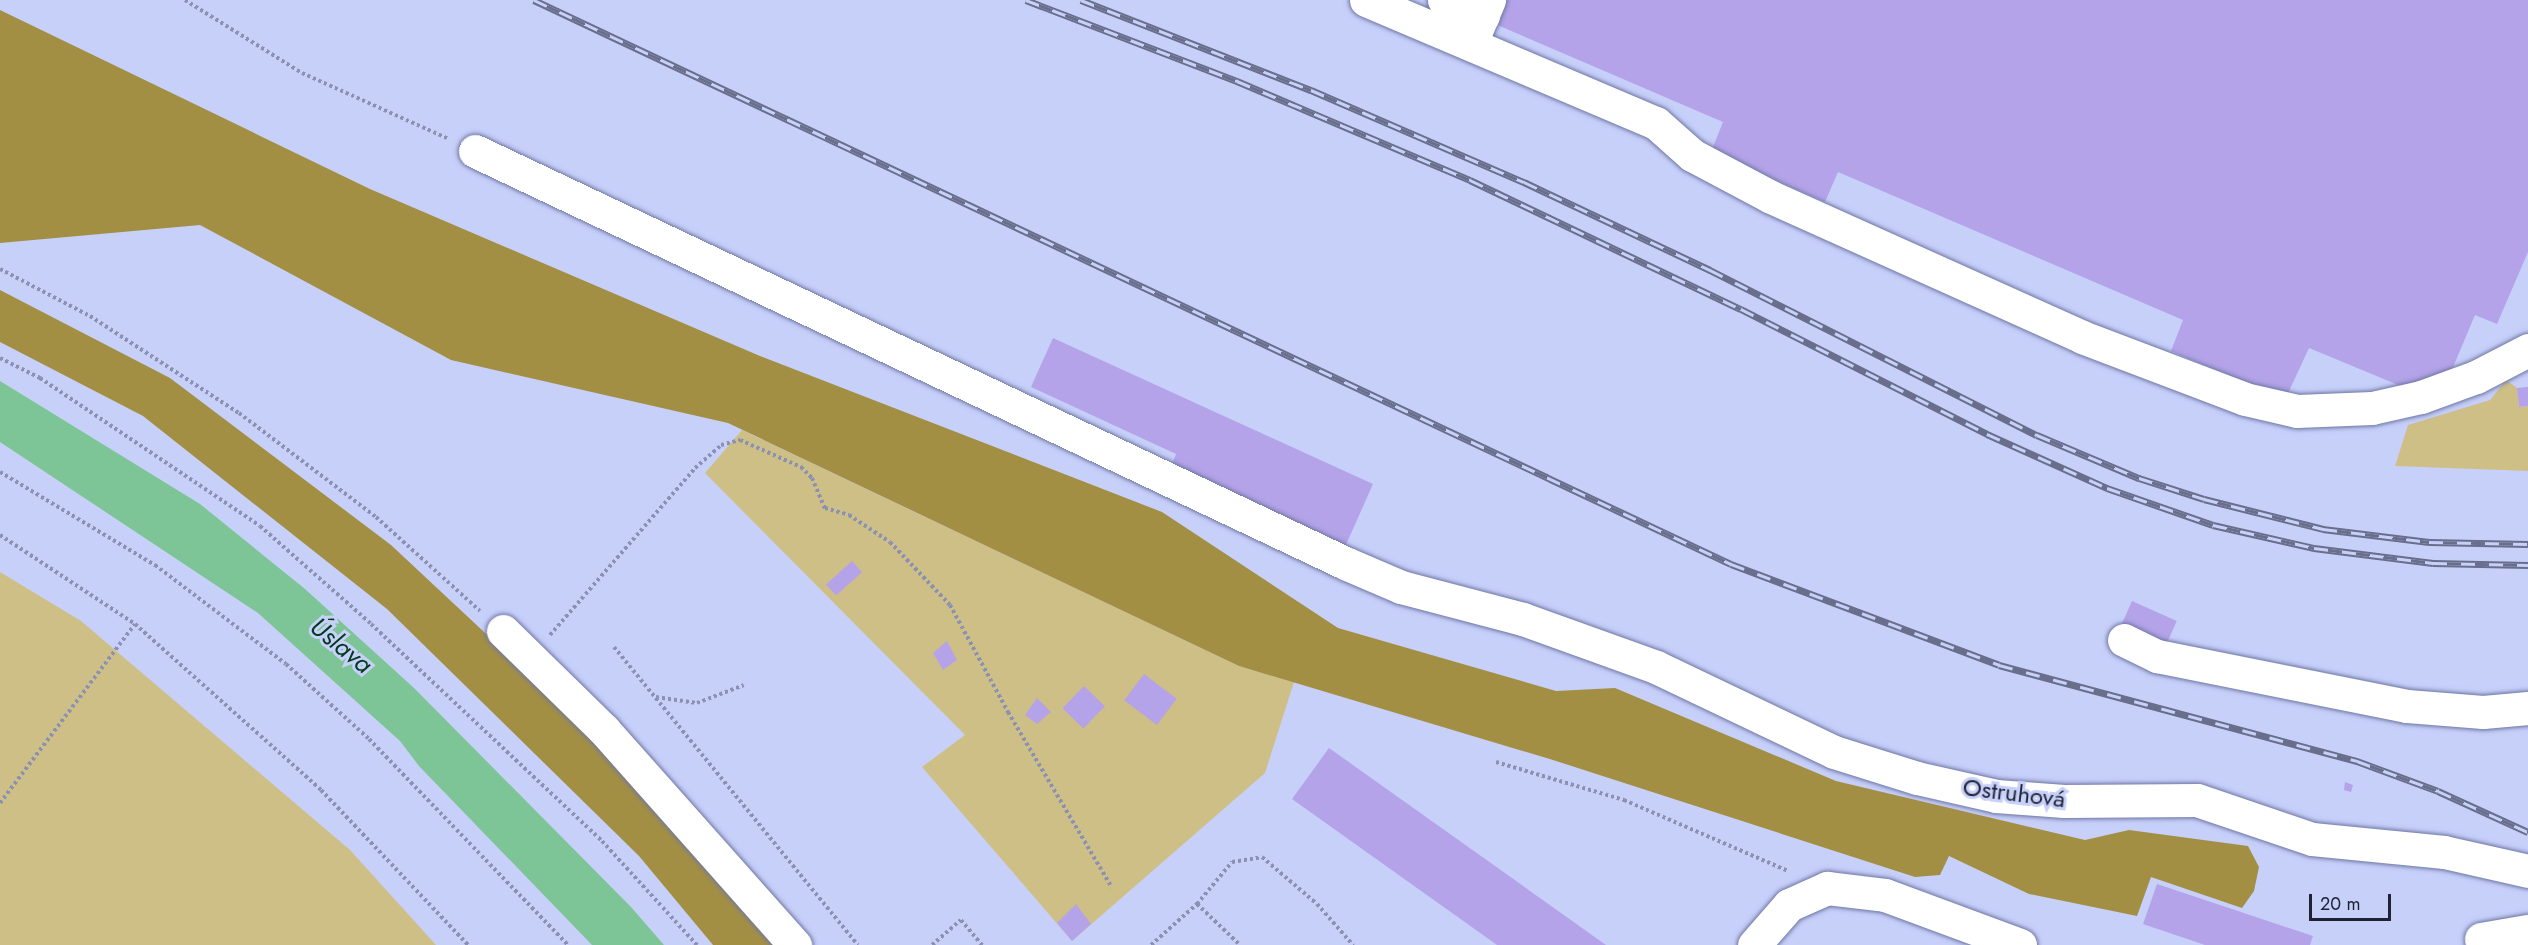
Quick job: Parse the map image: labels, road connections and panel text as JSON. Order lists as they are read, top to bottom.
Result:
{
  "streets": {
    "street": ["Ostruhová"]
  },
  "water": ["Úslava"],
  "scale_bar": "20 m"
}
